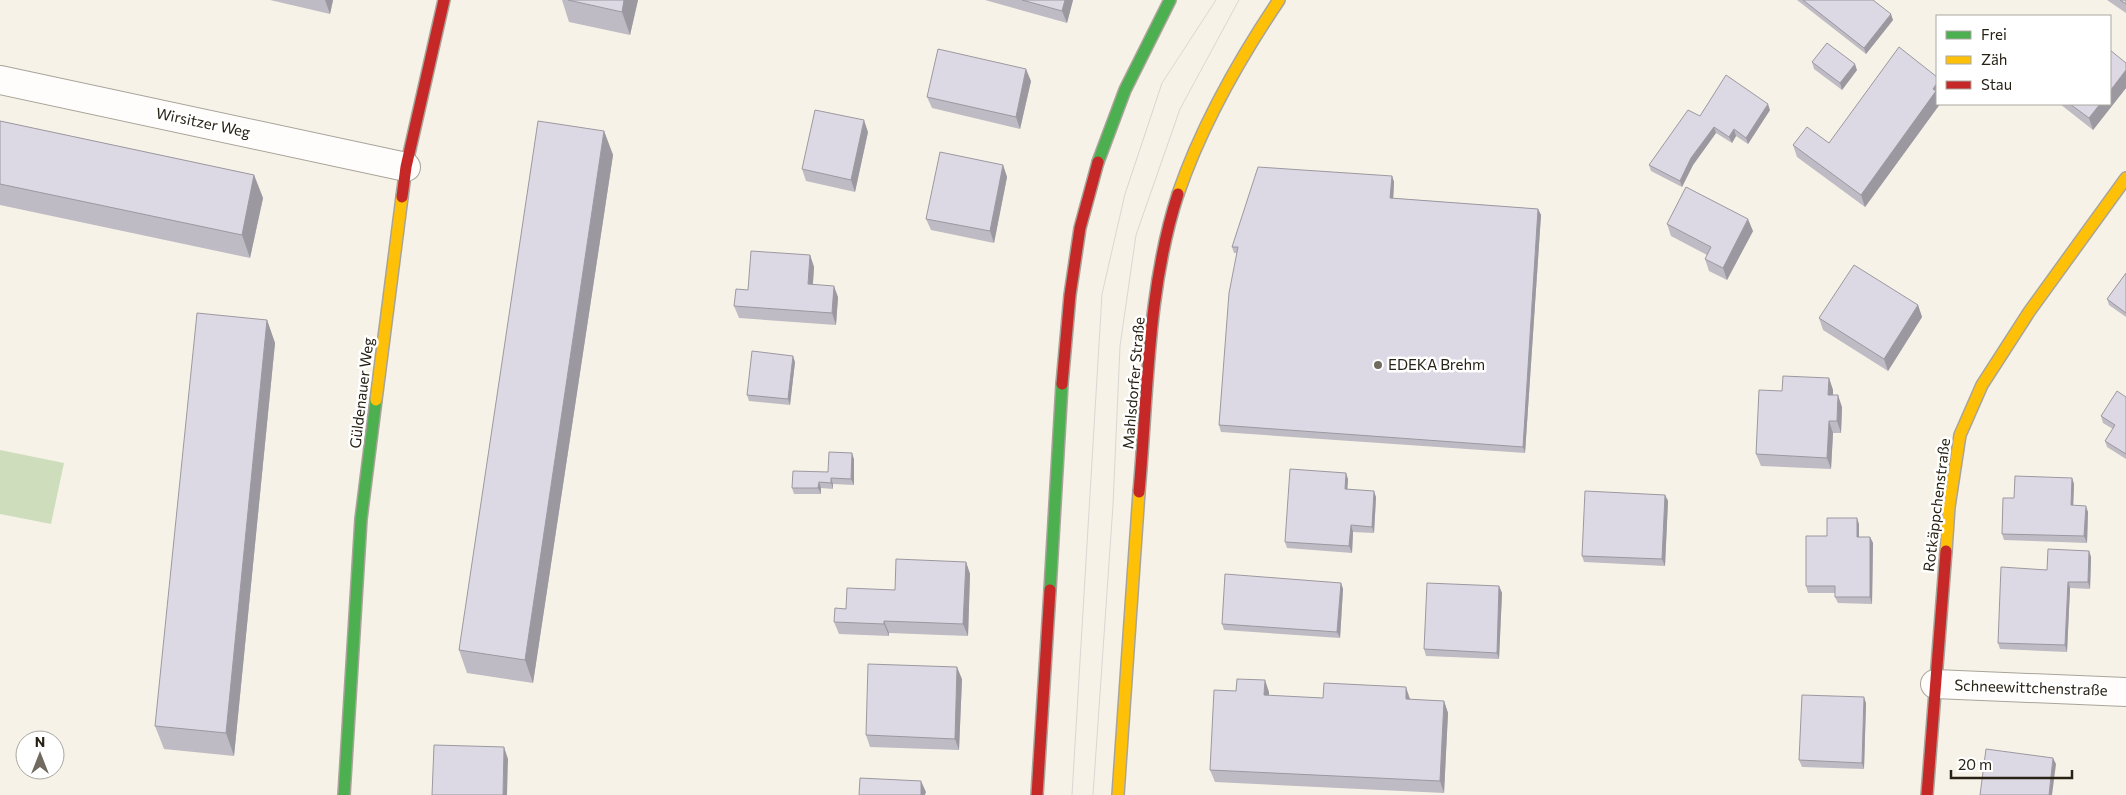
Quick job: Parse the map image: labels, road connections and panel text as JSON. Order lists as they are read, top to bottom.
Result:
{
  "streets": {
    "main road": ["Mahlsdorfer Straße", "Güldenauer Weg", "Rotkäppchenstraße"],
    "street": ["Wirsitzer Weg", "Schneewittchenstraße"]
  },
  "crossings": [
    ["Wirsitzer Weg", "Güldenauer Weg"],
    ["Rotkäppchenstraße", "Schneewittchenstraße"]
  ],
  "places": ["EDEKA Brehm"],
  "legend": ["Frei", "Zäh", "Stau"],
  "scale_bar": "20 m",
  "north": "top"
}
